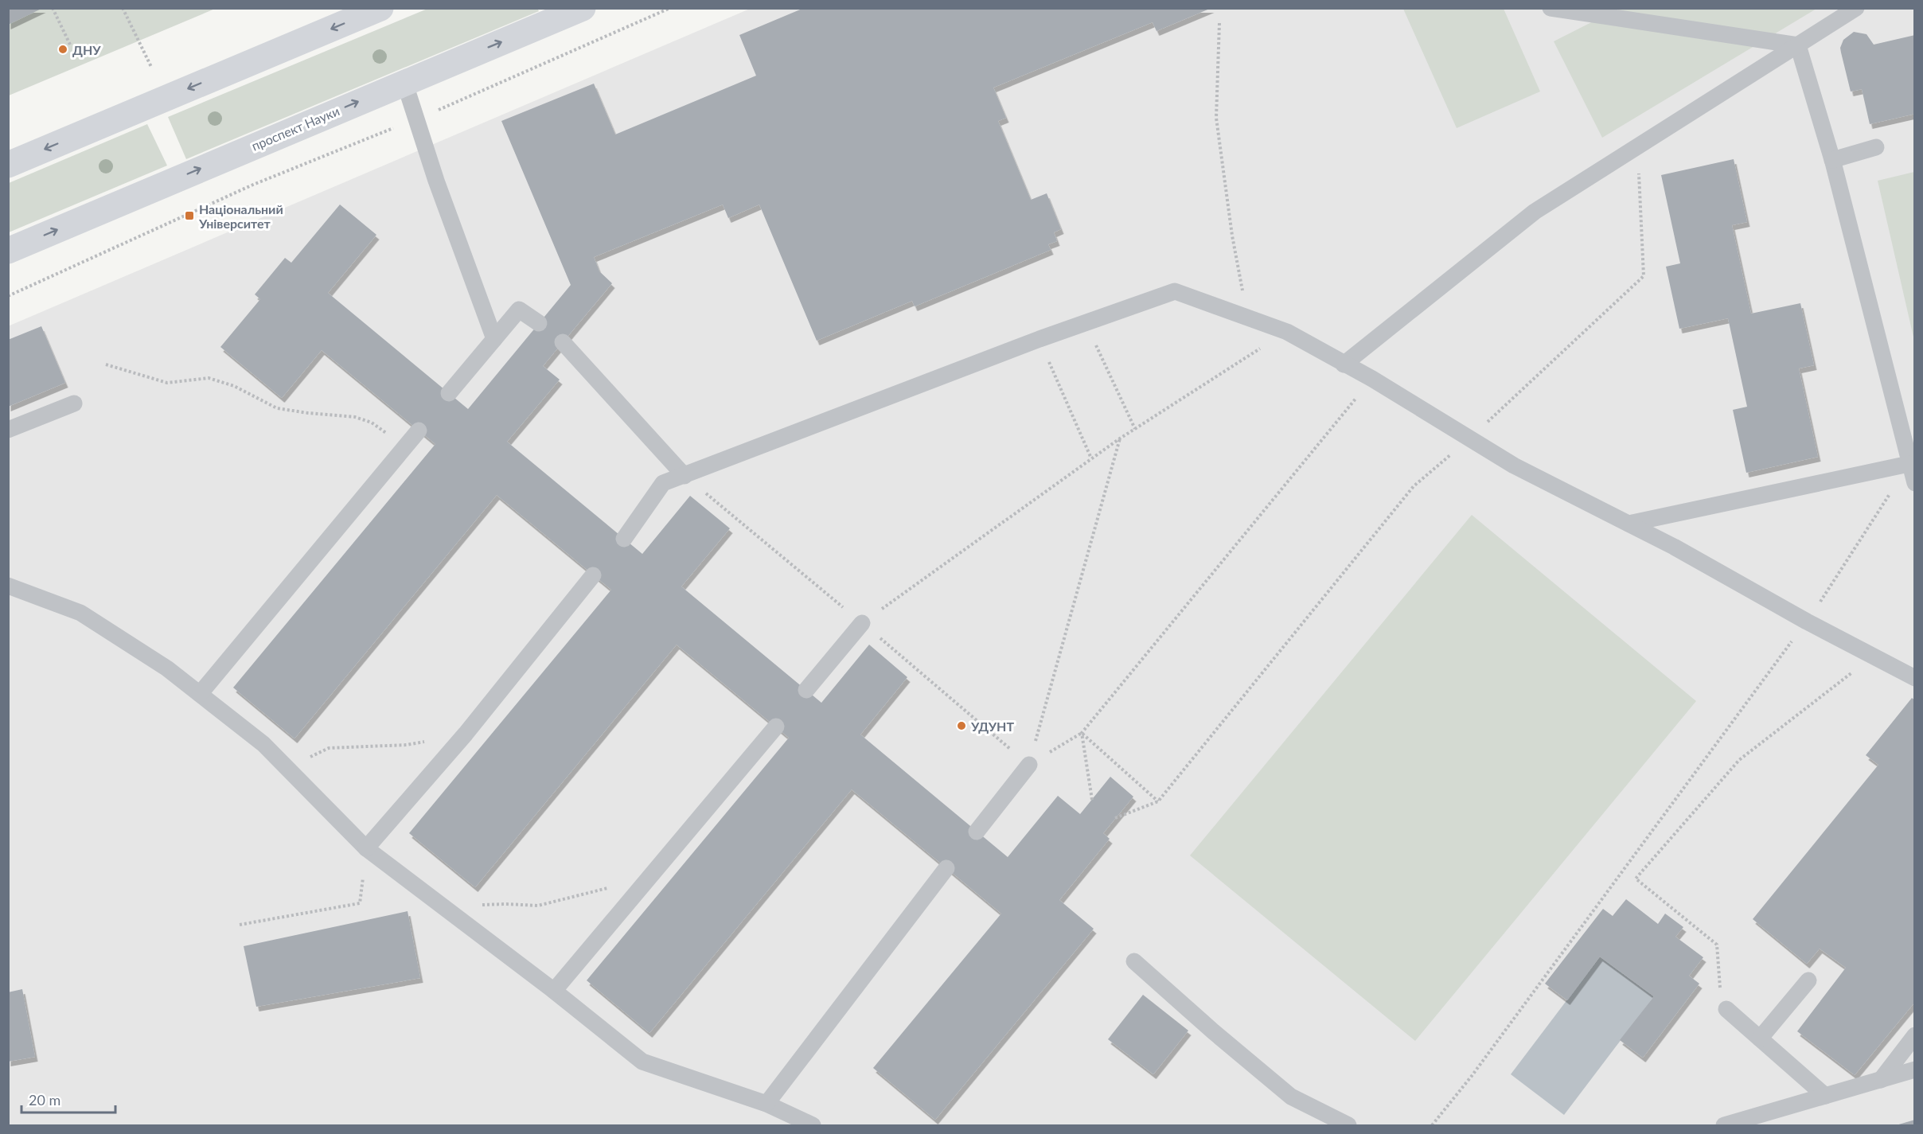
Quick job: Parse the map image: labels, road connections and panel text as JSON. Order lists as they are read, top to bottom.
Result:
{
  "streets": {
    "main road": ["проспект Науки"]
  },
  "places": {
    "other": ["ДНУ", "УДУНТ"],
    "transit": ["Національний Університет"]
  },
  "scale_bar": "20 m"
}
